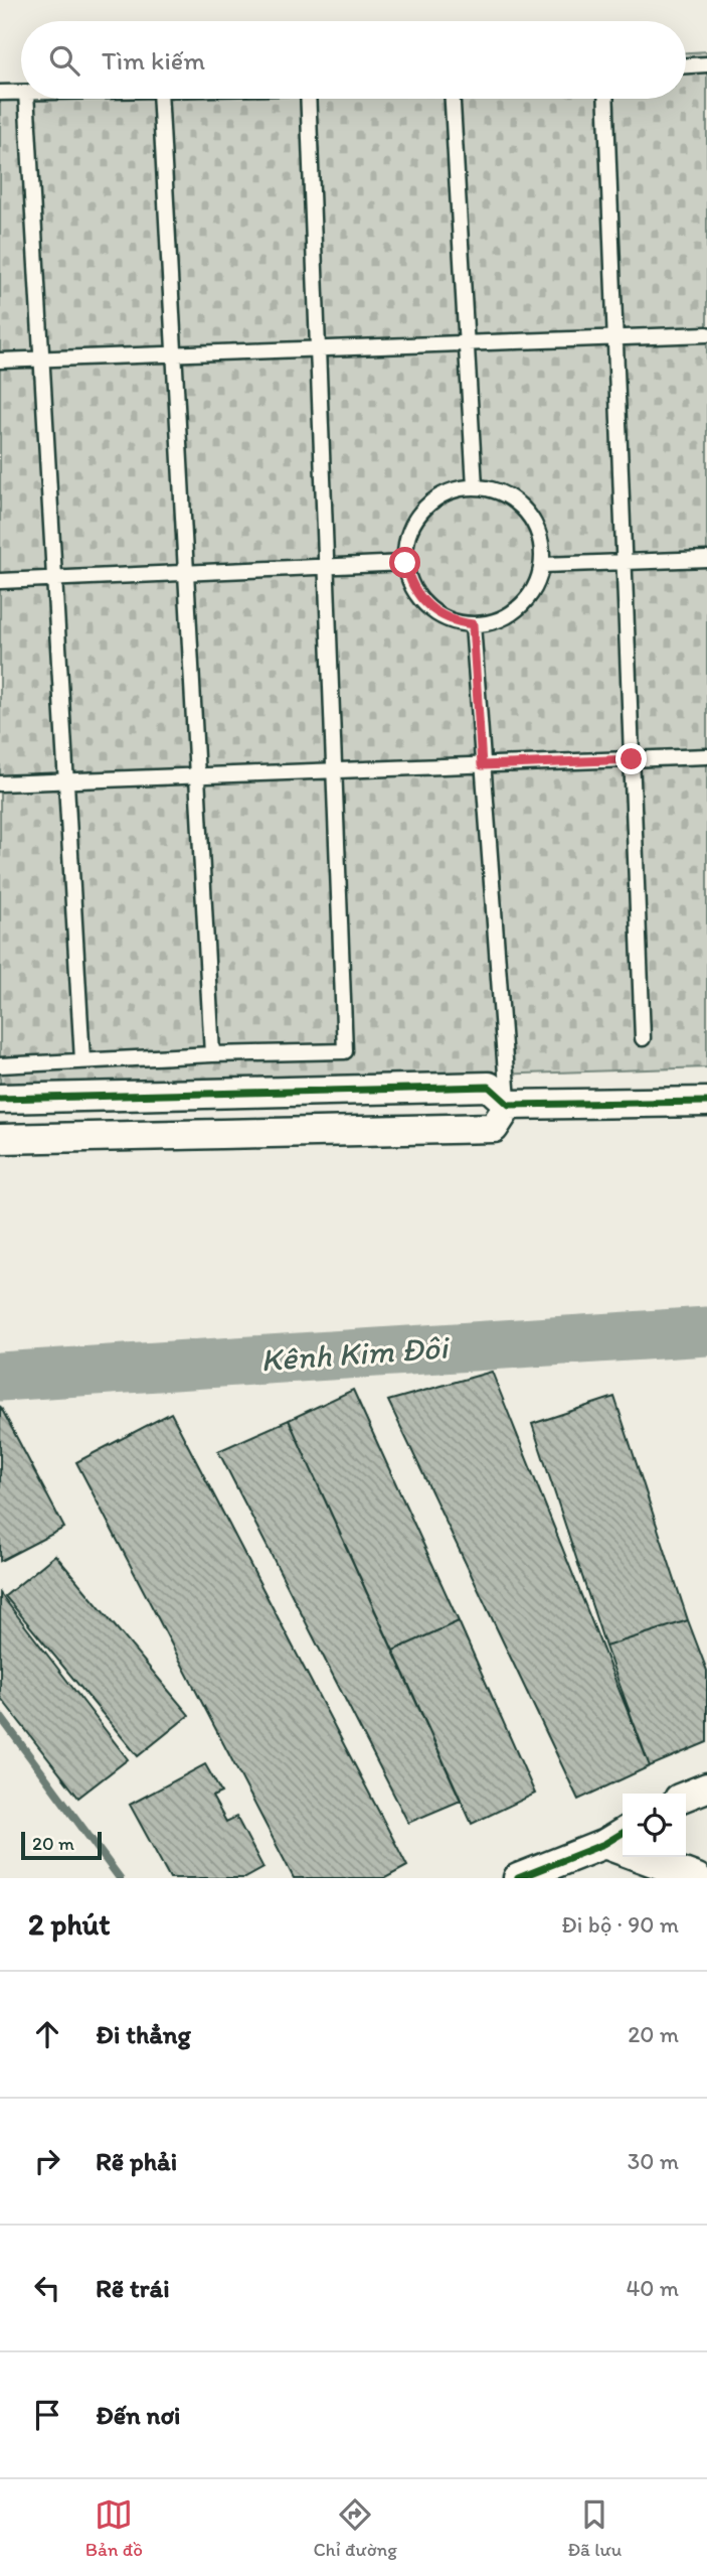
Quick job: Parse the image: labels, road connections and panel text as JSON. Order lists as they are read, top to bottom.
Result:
{
  "water": ["Kênh Kim Đôi"],
  "scale_bar": "20 m",
  "page": {
    "search": "Tìm kiếm",
    "scale": "20 m",
    "heading": ["2 phút", "Đi bộ · 90 m"],
    "list": [
      ["Đi thẳng", "20 m"],
      ["Rẽ phải", "30 m"],
      ["Rẽ trái", "40 m"],
      "Đến nơi"
    ],
    "nav": ["Bản đồ", "Chỉ đường", "Đã lưu"]
  }
}
